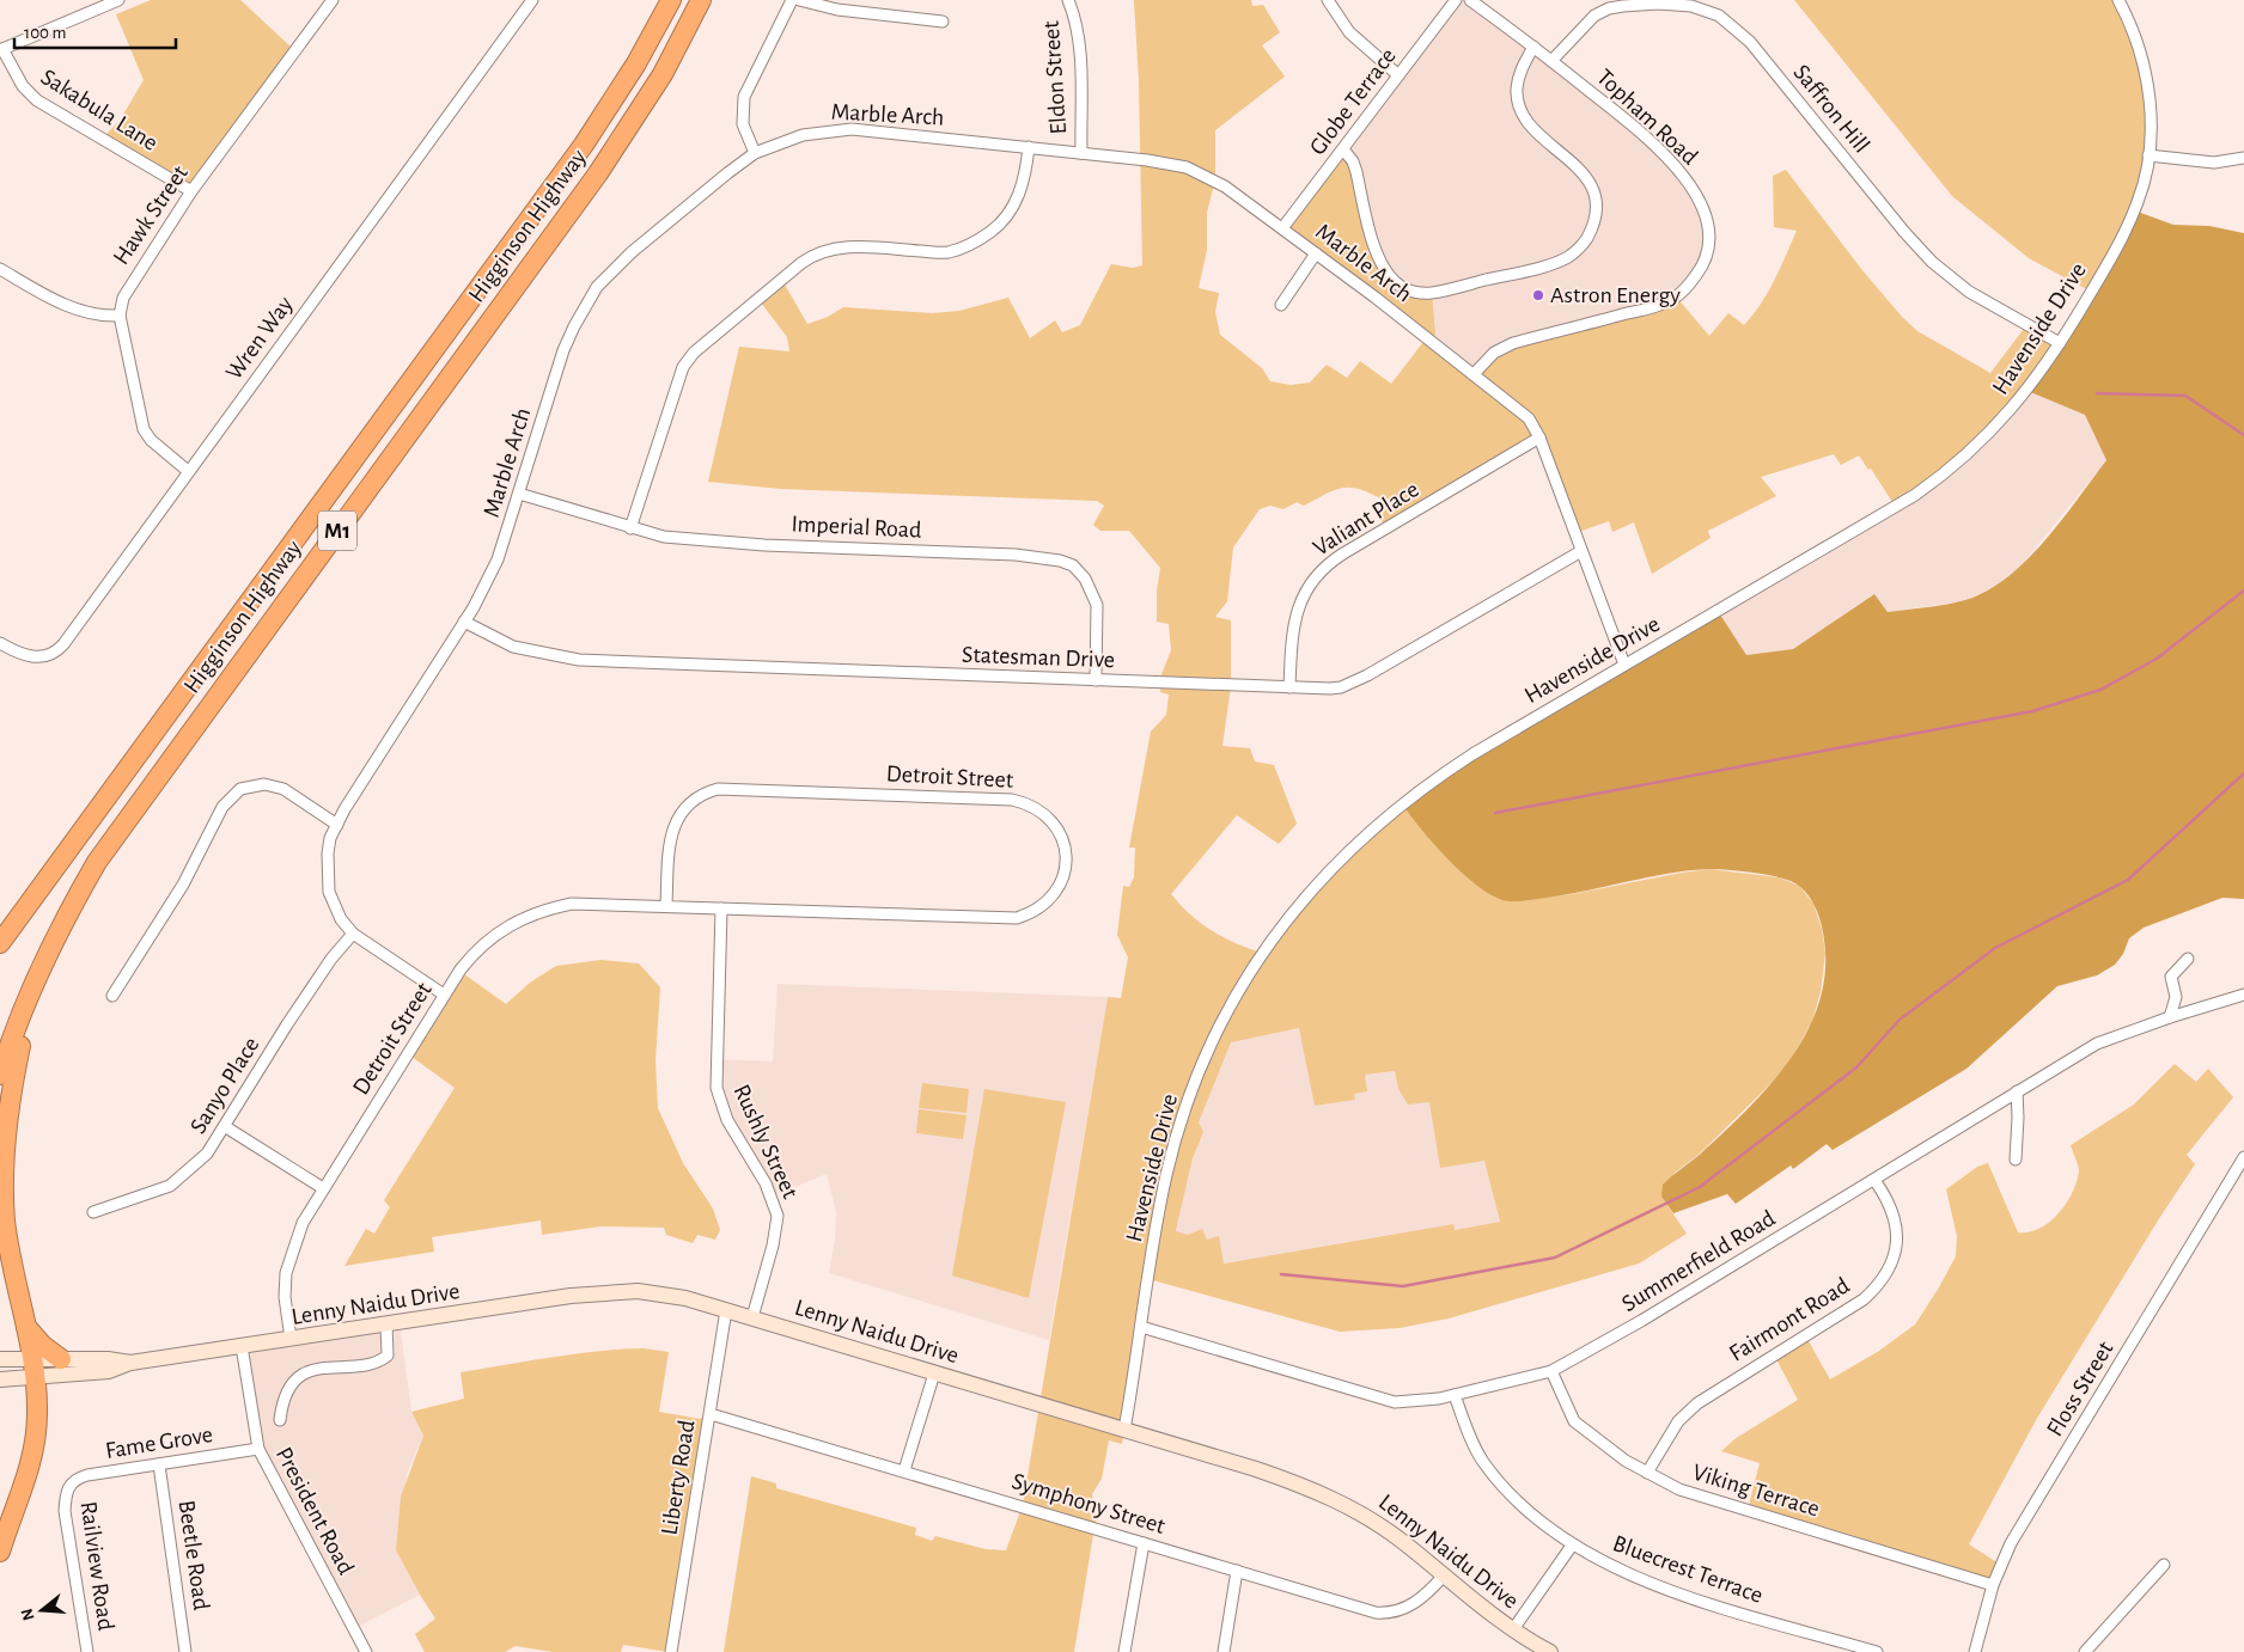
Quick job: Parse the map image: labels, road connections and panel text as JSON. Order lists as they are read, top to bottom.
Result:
{
  "streets": {
    "highway": ["Higginson Highway", "M1"],
    "street": [
      "Eldon Street",
      "Globe Terrace",
      "Saffron Hill",
      "Sakabula Lane",
      "Marble Arch",
      "Topham Road",
      "Hawk Street",
      "Havenside Drive",
      "Wren Way",
      "Valiant Place",
      "Imperial Road",
      "Statesman Drive",
      "Detroit Street",
      "Sanyo Place",
      "Rushly Street",
      "Summerfield Road",
      "Lenny Naidu Drive",
      "Fairmont Road",
      "Floss Street",
      "Fame Grove",
      "Liberty Road",
      "Viking Terrace",
      "Symphony Street",
      "President Road",
      "Beetle Road",
      "Railview Road",
      "Bluecrest Terrace"
    ]
  },
  "crossings": [
    ["Eldon Street", "Marble Arch"],
    ["Globe Terrace", "Marble Arch"],
    ["Saffron Hill", "Topham Road"],
    ["Saffron Hill", "Havenside Drive"],
    ["Sakabula Lane", "Hawk Street"],
    ["Marble Arch", "Topham Road"],
    ["Marble Arch", "Havenside Drive"],
    ["Marble Arch", "Valiant Place"],
    ["Marble Arch", "Imperial Road"],
    ["Marble Arch", "Statesman Drive"],
    ["Marble Arch", "Detroit Street"],
    ["Marble Arch", "Sanyo Place"],
    ["Hawk Street", "Wren Way"],
    ["Havenside Drive", "Summerfield Road"],
    ["Havenside Drive", "Lenny Naidu Drive"],
    ["Valiant Place", "Statesman Drive"],
    ["Imperial Road", "Statesman Drive"],
    ["Detroit Street", "Rushly Street"],
    ["Detroit Street", "Lenny Naidu Drive"],
    ["Rushly Street", "Lenny Naidu Drive"],
    ["Summerfield Road", "Fairmont Road"],
    ["Summerfield Road", "Viking Terrace"],
    ["Summerfield Road", "Bluecrest Terrace"],
    ["Lenny Naidu Drive", "Liberty Road"],
    ["Lenny Naidu Drive", "Symphony Street"],
    ["Lenny Naidu Drive", "President Road"],
    ["Fairmont Road", "Viking Terrace"],
    ["Floss Street", "Viking Terrace"],
    ["Fame Grove", "President Road"],
    ["Fame Grove", "Beetle Road"],
    ["Fame Grove", "Railview Road"],
    ["Liberty Road", "Symphony Street"]
  ],
  "places": ["Astron Energy"],
  "scale_bar": "100 m",
  "north": "left"
}
